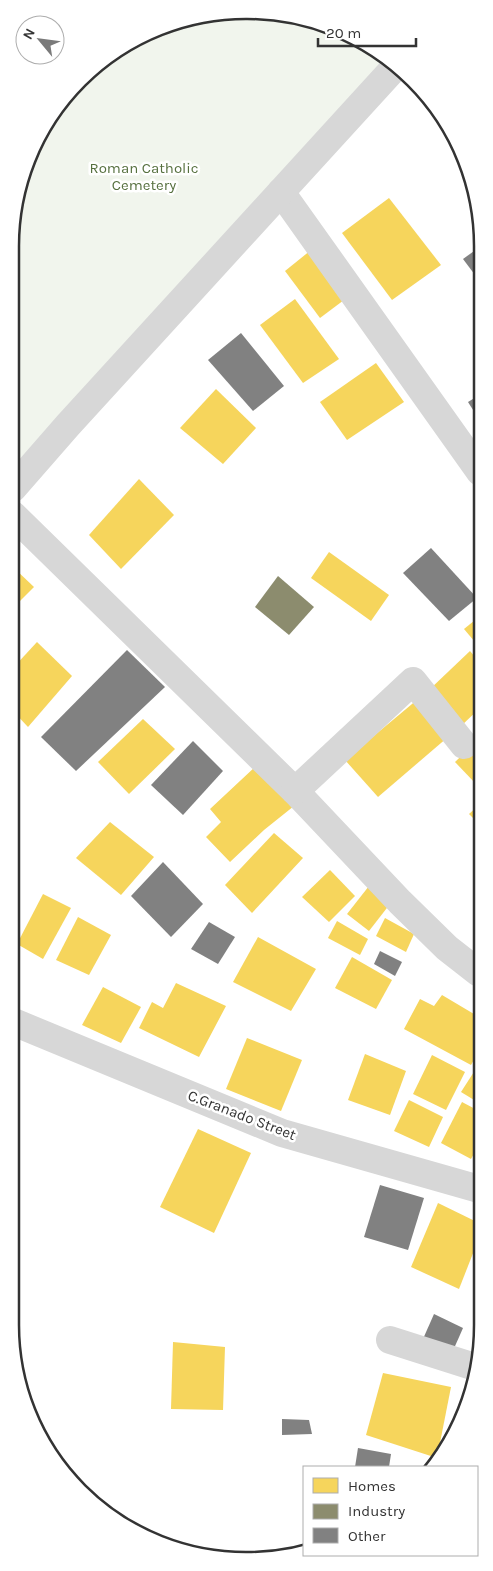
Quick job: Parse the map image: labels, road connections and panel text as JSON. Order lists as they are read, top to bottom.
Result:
{
  "streets": {
    "street": ["C.Granado Street"]
  },
  "parks": ["Roman Catholic Cemetery"],
  "legend": ["Homes", "Industry", "Other"],
  "scale_bar": "20 m",
  "north": "top left"
}
